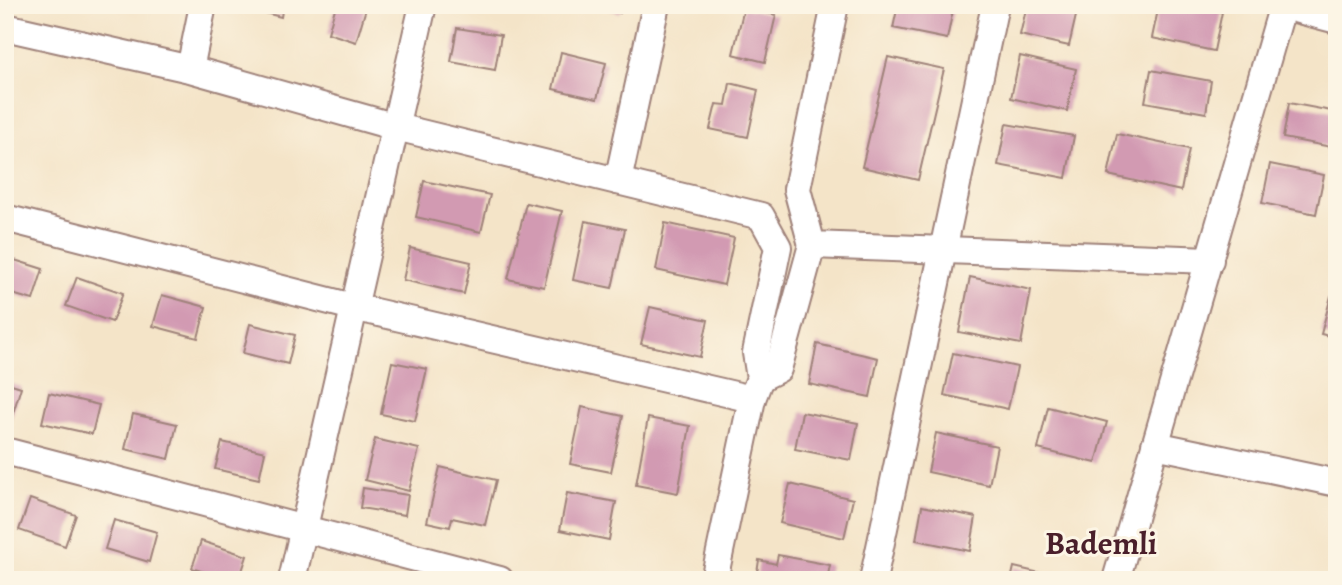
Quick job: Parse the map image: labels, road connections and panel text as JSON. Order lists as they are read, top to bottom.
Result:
{
  "districts": ["Bademli"]
}
